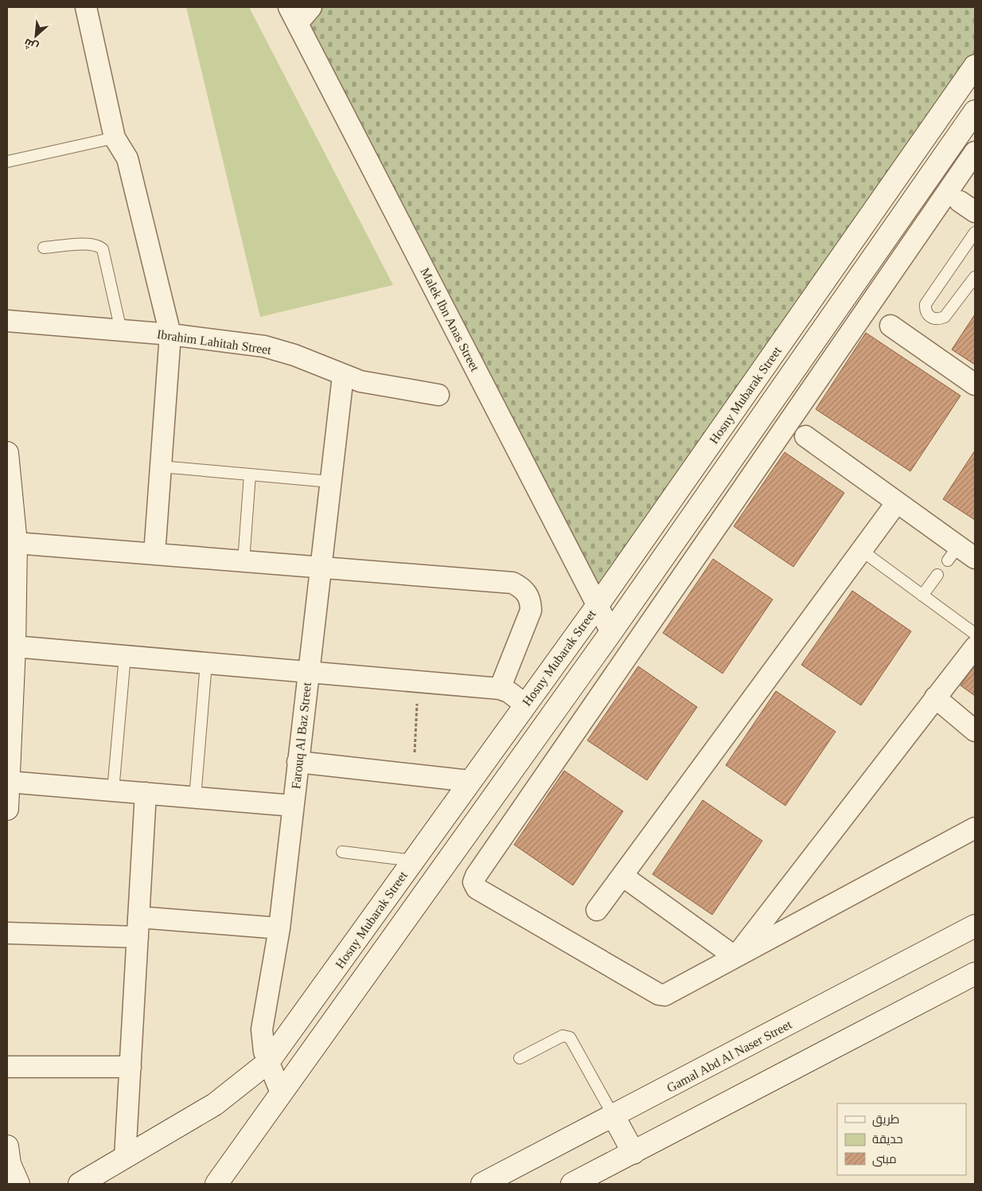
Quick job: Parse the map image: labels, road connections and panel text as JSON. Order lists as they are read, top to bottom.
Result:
{
  "streets": {
    "street": [
      "Malek Ibn Anas Street",
      "Ibrahim Lahitah Street",
      "Hosny Mubarak Street",
      "Farouq Al Baz Street",
      "Gamal Abd Al Naser Street"
    ]
  },
  "crossings": [
    ["Malek Ibn Anas Street", "Hosny Mubarak Street"],
    ["Ibrahim Lahitah Street", "Farouq Al Baz Street"],
    ["Hosny Mubarak Street", "Farouq Al Baz Street"]
  ],
  "legend": ["طريق", "حديقة", "مبنى"],
  "north": "bottom left"
}
